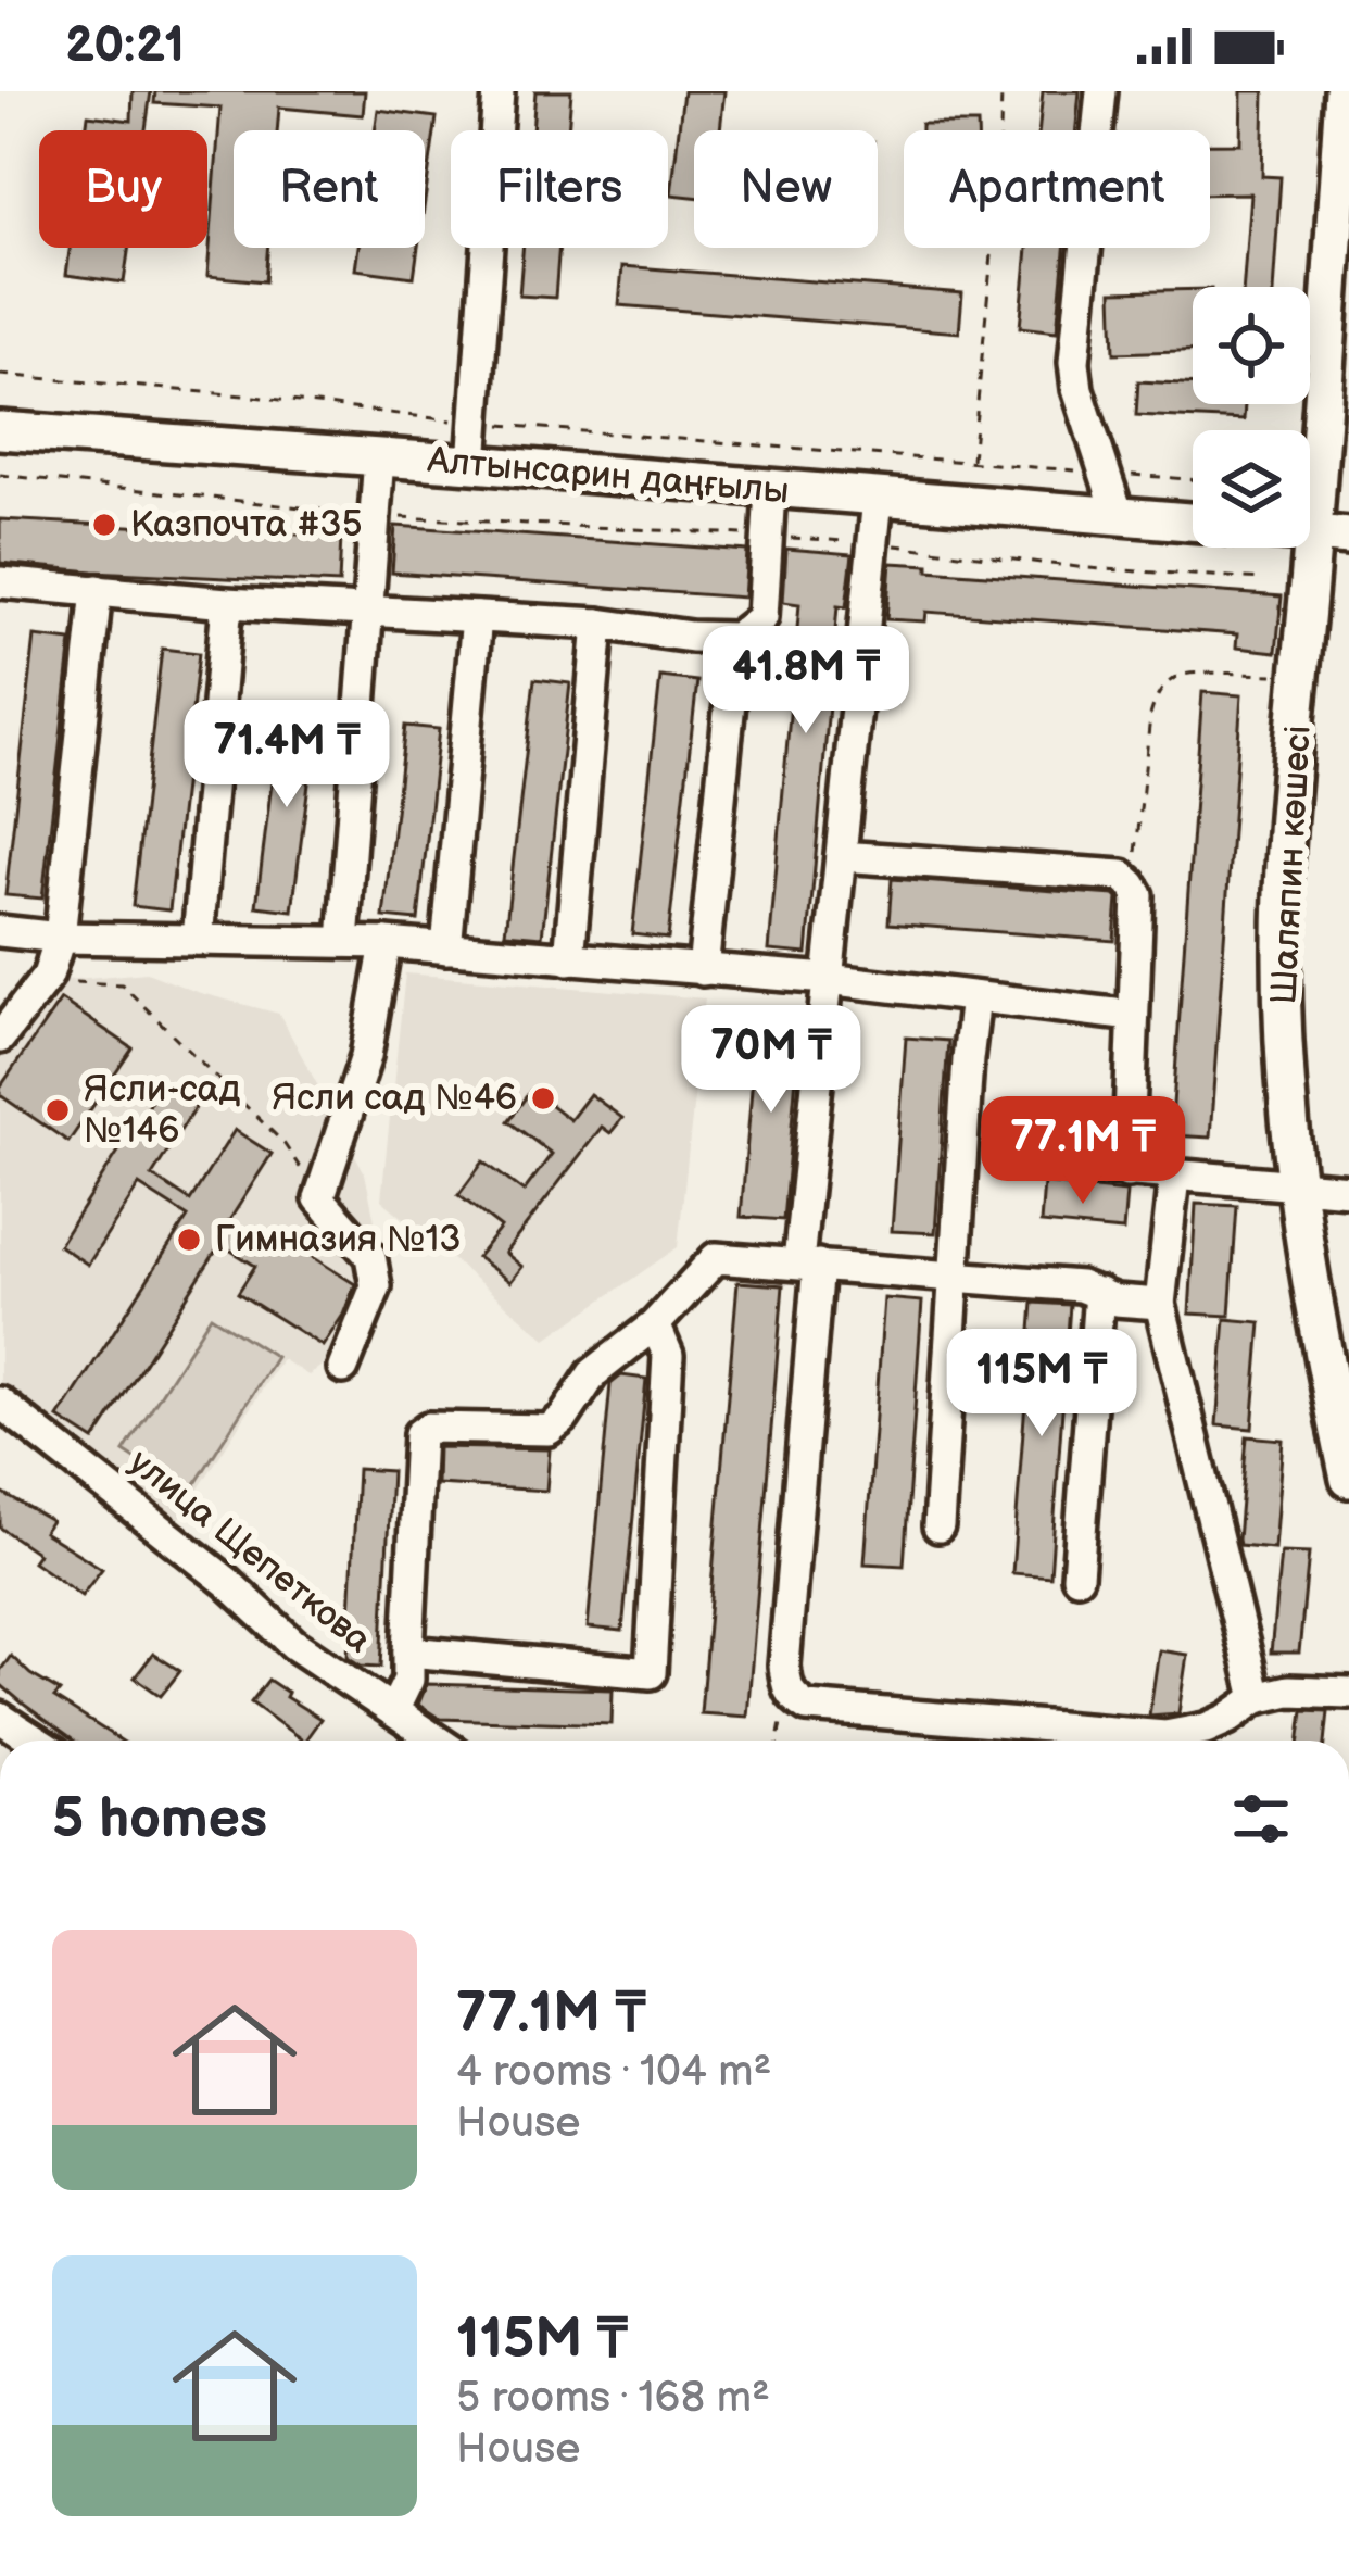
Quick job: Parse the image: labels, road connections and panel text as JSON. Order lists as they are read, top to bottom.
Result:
{
  "streets": {
    "main road": ["Алтынсарин даңғылы", "Шаляпин көшесі"],
    "street": ["улица Щепеткова"]
  },
  "places": [
    "Казпочта #35",
    "Ясли сад №46",
    "Ясли-сад №146",
    "Гимназия №13"
  ],
  "page": {
    "status": "20:21",
    "chip": [
      "Buy",
      "Rent",
      "Filters",
      "New",
      "Apartment"
    ],
    "price": [
      "41.8M ₸",
      "71.4M ₸",
      "70M ₸",
      "77.1M ₸",
      "115M ₸"
    ],
    "heading": "5 homes",
    "list": [
      {
        "name": "77.1M ₸",
        "note": "4 rooms · 104 m² · House"
      },
      {
        "name": "115M ₸",
        "note": "5 rooms · 168 m² · House"
      }
    ]
  }
}
